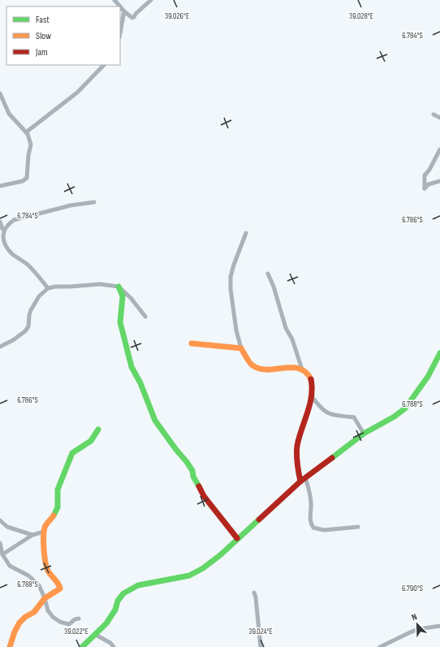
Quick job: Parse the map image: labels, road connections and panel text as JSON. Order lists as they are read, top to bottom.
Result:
{
  "legend": ["Fast", "Slow", "Jam"],
  "north": "top left",
  "coordinates": [
    "39.026°E",
    "39.028°E",
    "6.784°S",
    "6.786°S",
    "6.788°S",
    "6.790°S",
    "39.022°E",
    "39.024°E"
  ]
}
